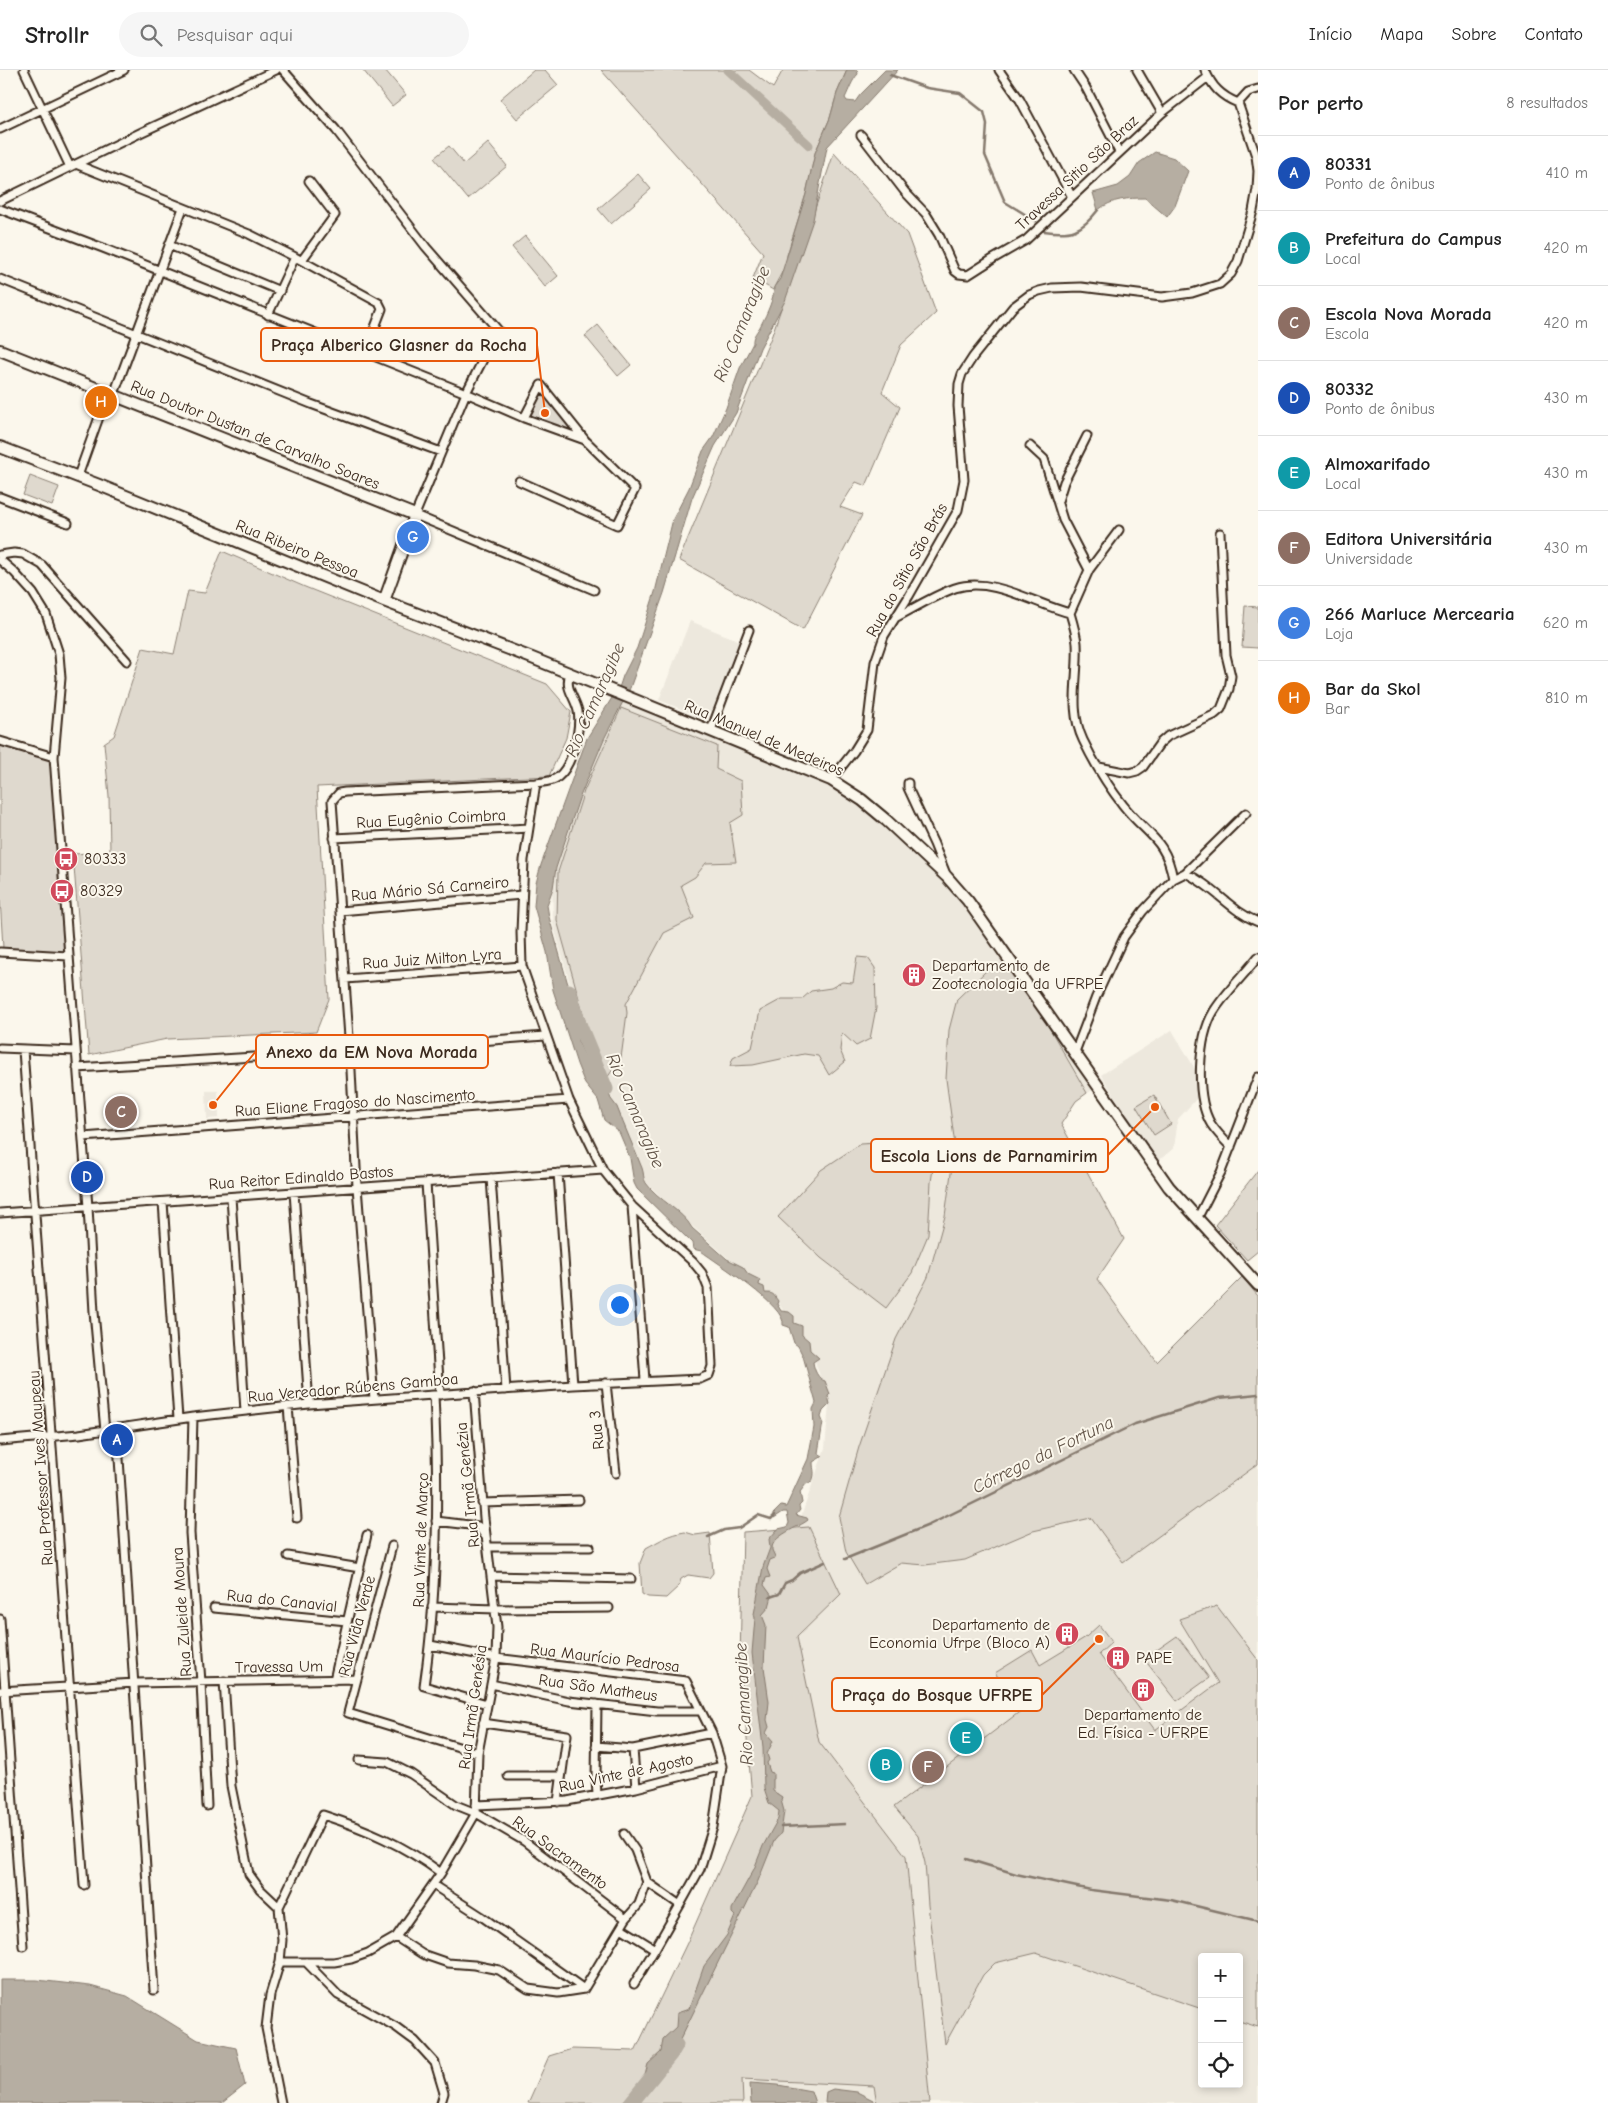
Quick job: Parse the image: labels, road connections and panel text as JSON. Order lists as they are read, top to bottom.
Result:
{
  "streets": {
    "main road": ["Rua Doutor Dustan de Carvalho Soares", "Rua Ribeiro Pessoa", "Rua Manuel de Medeiros"],
    "street": [
      "Travessa Sitio São Braz",
      "Rua do Sítio São Brás",
      "Rua Eugênio Coimbra",
      "Rua Mário Sá Carneiro",
      "Rua Juiz Milton Lyra",
      "Rua Eliane Fragoso do Nascimento",
      "Rua Reitor Edinaldo Bastos",
      "Rua Vereador Rúbens Gamboa",
      "Rua 3",
      "Rua Professor Ives Maupeau",
      "Rua Irmã Genézia",
      "Rua Vinte de Março",
      "Rua do Canavial",
      "Rua Zuleide Moura",
      "Rua Vida Verde",
      "Rua Maurício Pedrosa",
      "Travessa Um",
      "Rua São Matheus",
      "Rua Irmã Genésia",
      "Rua Vinte de Agosto",
      "Rua Sacramento"
    ]
  },
  "crossings": [
    ["Rua Ribeiro Pessoa", "Rua Manuel de Medeiros"],
    ["Rua do Sítio São Brás", "Rua Manuel de Medeiros"],
    ["Rua Reitor Edinaldo Bastos", "Rua Professor Ives Maupeau"],
    ["Rua Reitor Edinaldo Bastos", "Rua Vinte de Março"],
    ["Rua Vereador Rúbens Gamboa", "Rua 3"],
    ["Rua Vereador Rúbens Gamboa", "Rua Professor Ives Maupeau"],
    ["Rua Vereador Rúbens Gamboa", "Rua Irmã Genézia"],
    ["Rua Vereador Rúbens Gamboa", "Rua Vinte de Março"],
    ["Rua Vereador Rúbens Gamboa", "Rua Zuleide Moura"],
    ["Rua Professor Ives Maupeau", "Travessa Um"],
    ["Rua Irmã Genézia", "Rua Irmã Genésia"],
    ["Rua Vinte de Março", "Rua Maurício Pedrosa"],
    ["Rua Vinte de Março", "Rua Irmã Genésia"],
    ["Rua Zuleide Moura", "Travessa Um"],
    ["Rua Vida Verde", "Travessa Um"],
    ["Rua Vida Verde", "Rua Irmã Genésia"],
    ["Rua Maurício Pedrosa", "Rua São Matheus"],
    ["Rua Maurício Pedrosa", "Rua Irmã Genésia"],
    ["Rua Maurício Pedrosa", "Rua Vinte de Agosto"],
    ["Rua São Matheus", "Rua Irmã Genésia"],
    ["Rua Irmã Genésia", "Rua Vinte de Agosto"],
    ["Rua Irmã Genésia", "Rua Sacramento"]
  ],
  "water": ["Rio Camaragibe", "Córrego da Fortuna"],
  "places": {
    "other": [
      "Praça Alberico Glasner da Rocha",
      "Anexo da EM Nova Morada",
      "Escola Lions de Parnamirim",
      "Praça do Bosque UFRPE"
    ],
    "bus stop": ["80333", "80329"],
    "building": [
      "Departamento de Zootecnologia da UFRPE",
      "Departamento de Economia Ufrpe (Bloco A)",
      "PAPE",
      "Departamento de Ed. Física - UFRPE"
    ]
  },
  "page": {
    "header": "Strollr",
    "search": "Pesquisar aqui",
    "nav": [
      "Início",
      "Mapa",
      "Sobre",
      "Contato"
    ],
    "heading": ["Por perto", "8 resultados"],
    "list": [
      {
        "mark": "A",
        "name": "80331",
        "note": "Ponto de ônibus",
        "value": "410 m"
      },
      {
        "mark": "B",
        "name": "Prefeitura do Campus",
        "note": "Local",
        "value": "420 m"
      },
      {
        "mark": "C",
        "name": "Escola Nova Morada",
        "note": "Escola",
        "value": "420 m"
      },
      {
        "mark": "D",
        "name": "80332",
        "note": "Ponto de ônibus",
        "value": "430 m"
      },
      {
        "mark": "E",
        "name": "Almoxarifado",
        "note": "Local",
        "value": "430 m"
      },
      {
        "mark": "F",
        "name": "Editora Universitária",
        "note": "Universidade",
        "value": "430 m"
      },
      {
        "mark": "G",
        "name": "266 Marluce Mercearia",
        "note": "Loja",
        "value": "620 m"
      },
      {
        "mark": "H",
        "name": "Bar da Skol",
        "note": "Bar",
        "value": "810 m"
      }
    ],
    "pins": [
      "H",
      "G",
      "C",
      "D",
      "A",
      "E",
      "B",
      "F"
    ],
    "map_buttons": ["+", "−"]
  }
}
